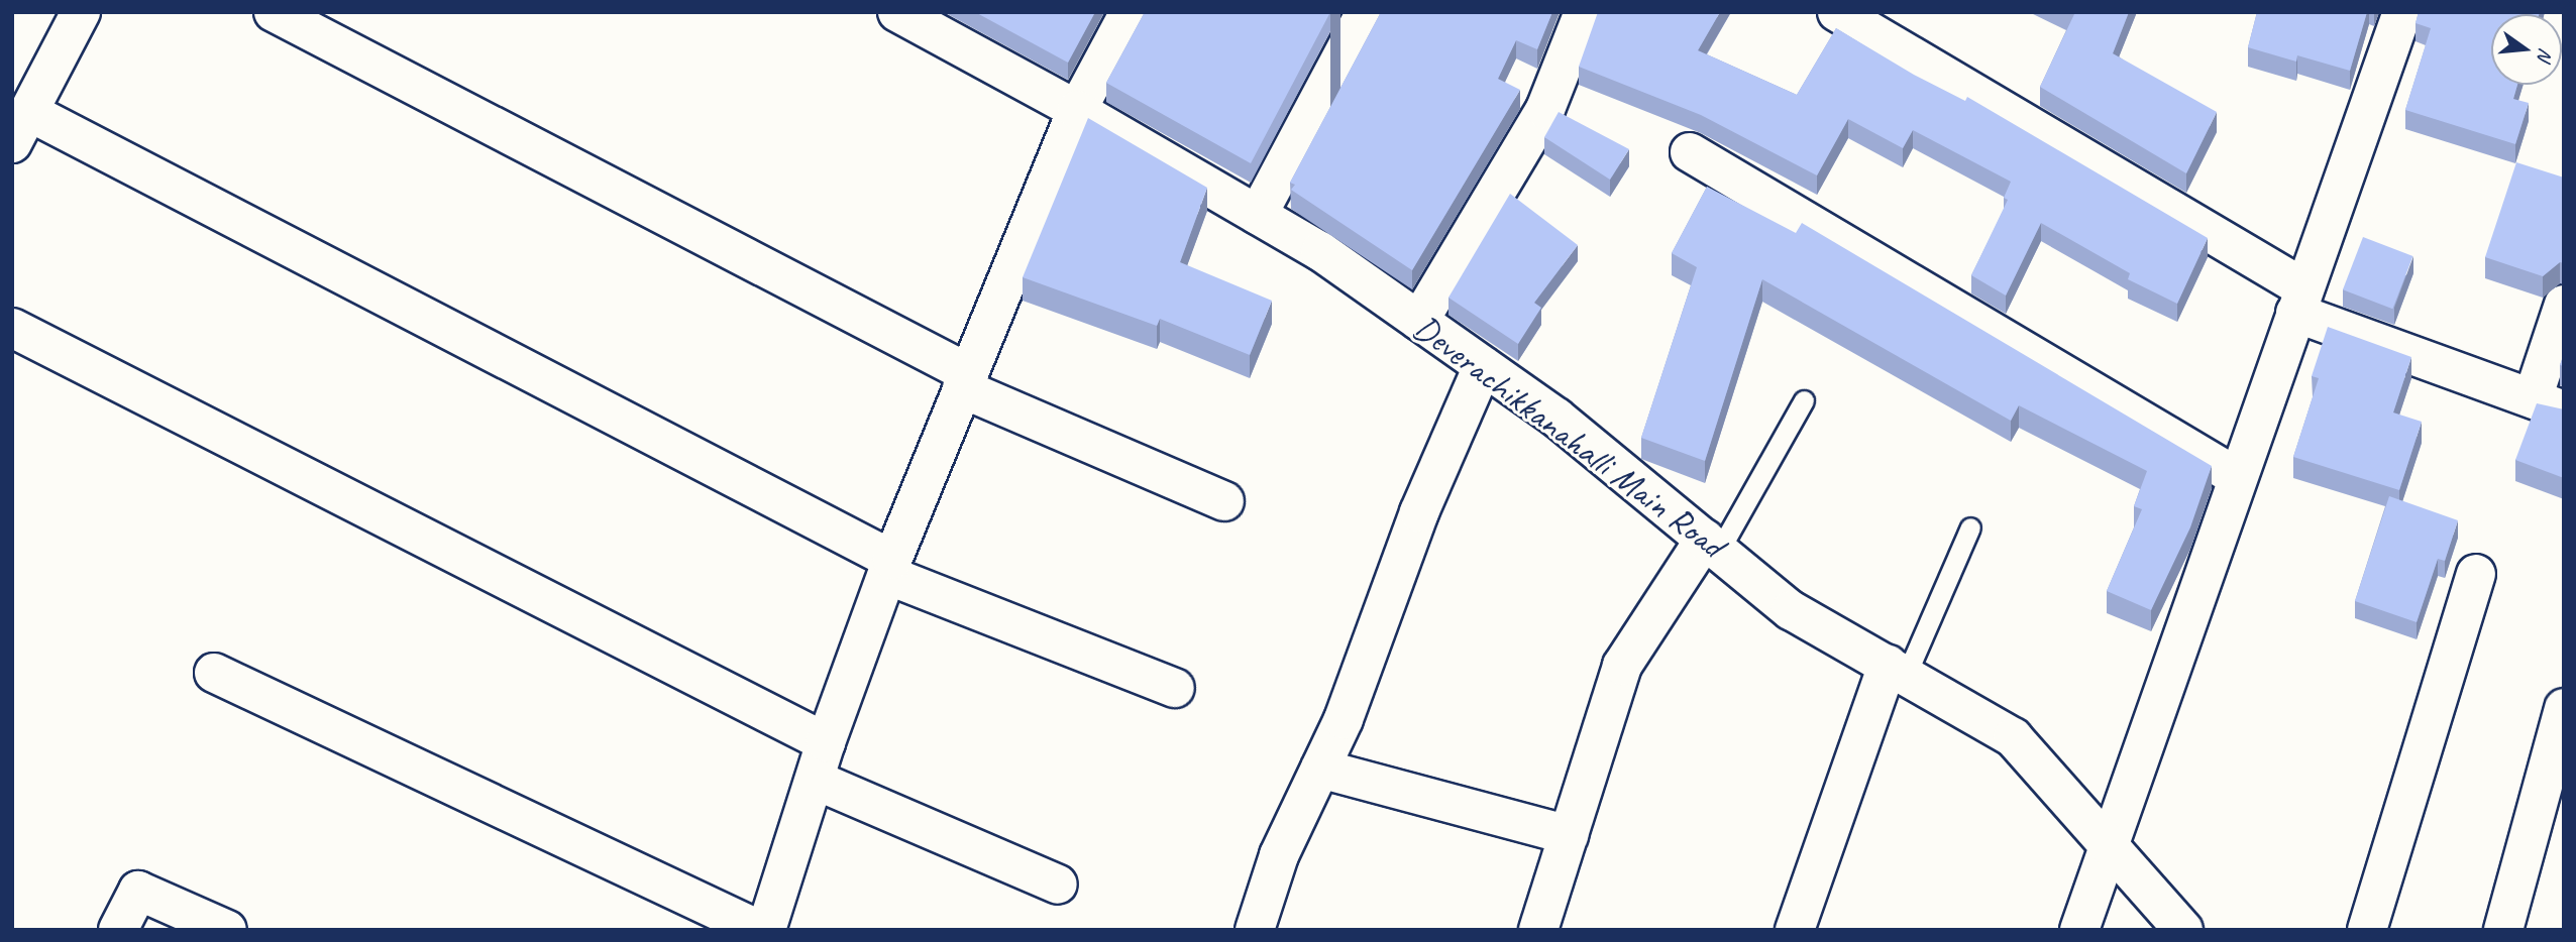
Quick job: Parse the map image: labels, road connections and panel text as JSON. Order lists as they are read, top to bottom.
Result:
{
  "streets": {
    "street": ["Deverachikkanahalli Main Road"]
  },
  "north": "right"
}
